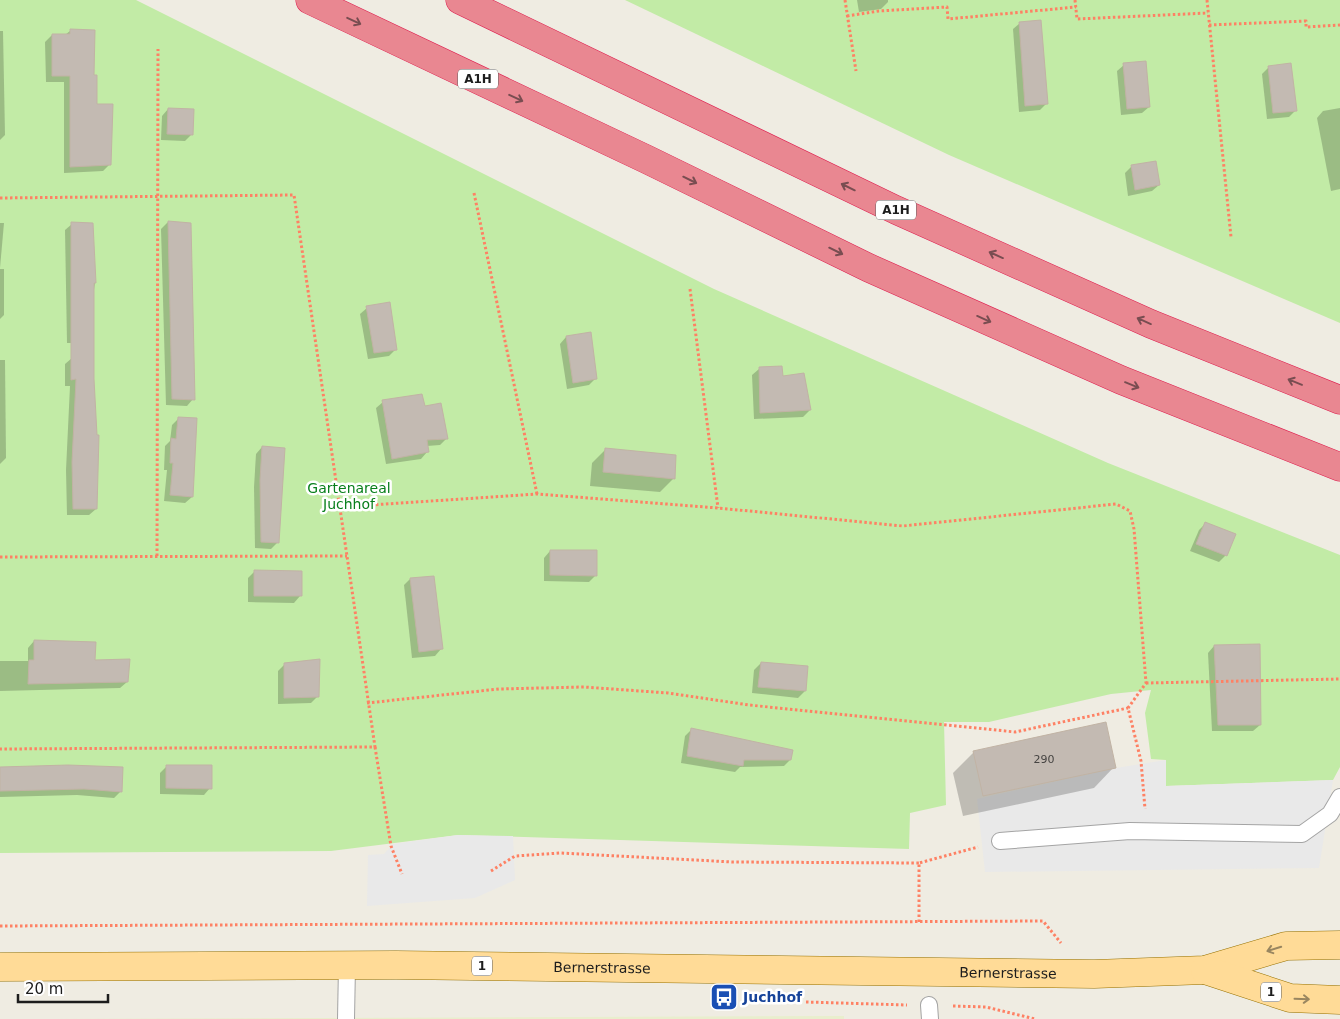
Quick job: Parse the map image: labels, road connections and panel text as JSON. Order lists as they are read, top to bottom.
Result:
{
  "streets": {
    "highway": ["A1H"],
    "main road": ["1", "Bernerstrasse"]
  },
  "parks": ["Gartenareal Juchhof"],
  "places": {
    "bus stop": ["Juchhof"]
  },
  "house_numbers": ["290"],
  "scale_bar": "20 m"
}
